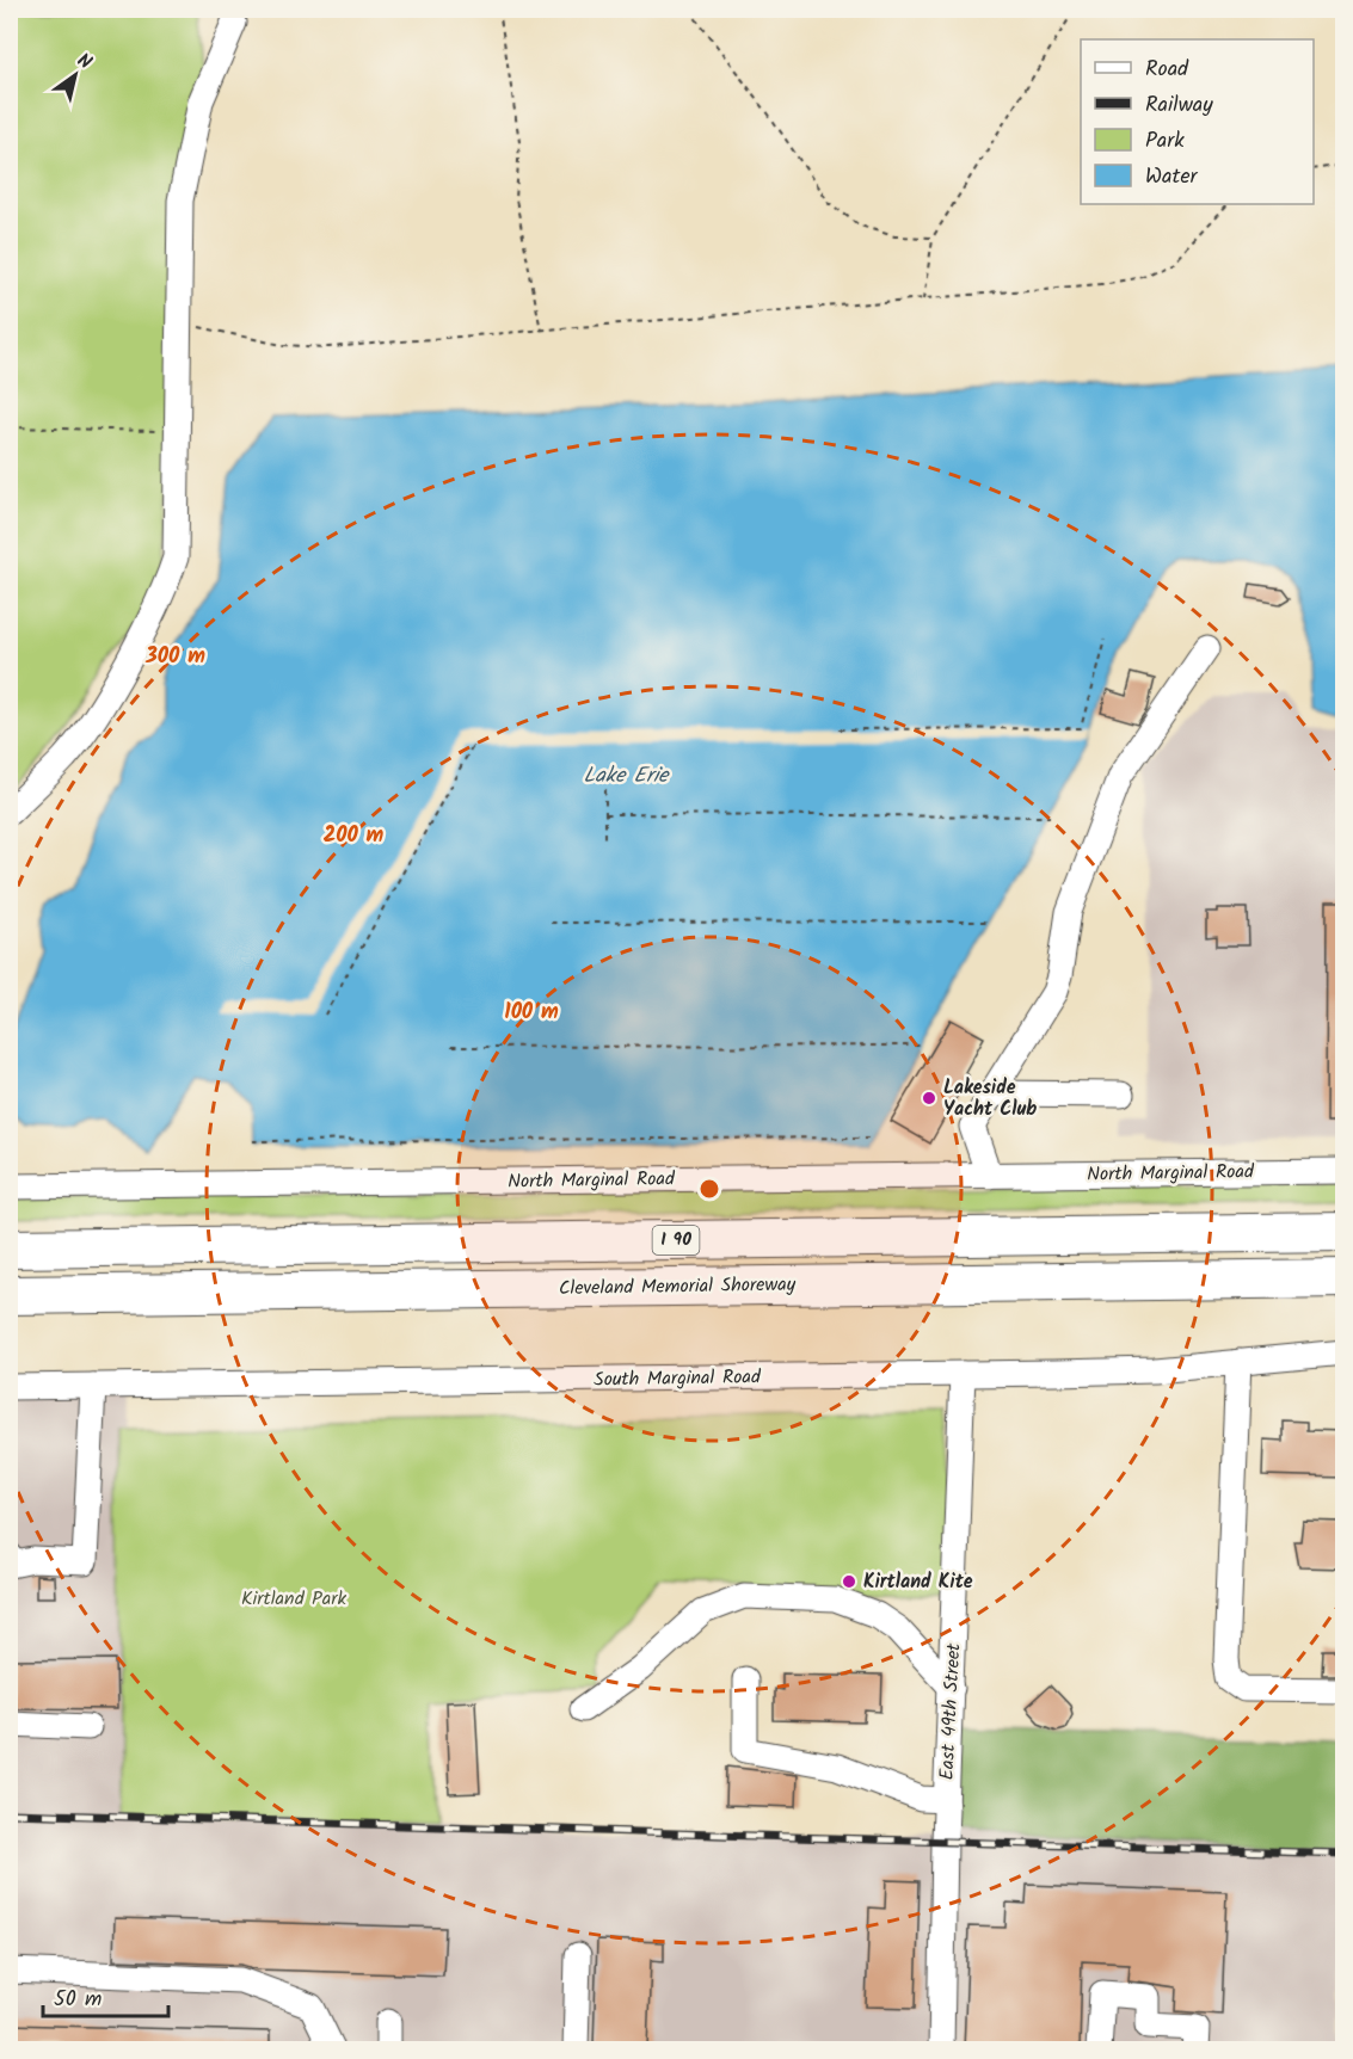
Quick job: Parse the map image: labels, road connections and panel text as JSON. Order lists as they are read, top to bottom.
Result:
{
  "streets": {
    "highway": ["I 90", "Cleveland Memorial Shoreway"],
    "street": ["North Marginal Road", "South Marginal Road", "East 49th Street"]
  },
  "crossings": [
    ["South Marginal Road", "East 49th Street"]
  ],
  "water": ["Lake Erie"],
  "parks": ["Kirtland Park"],
  "places": ["Lakeside Yacht Club", "Kirtland Kite"],
  "legend": [
    "Road",
    "Railway",
    "Park",
    "Water"
  ],
  "scale_bar": "50 m",
  "north": "top right",
  "rings": ["300 m", "200 m", "100 m"]
}
